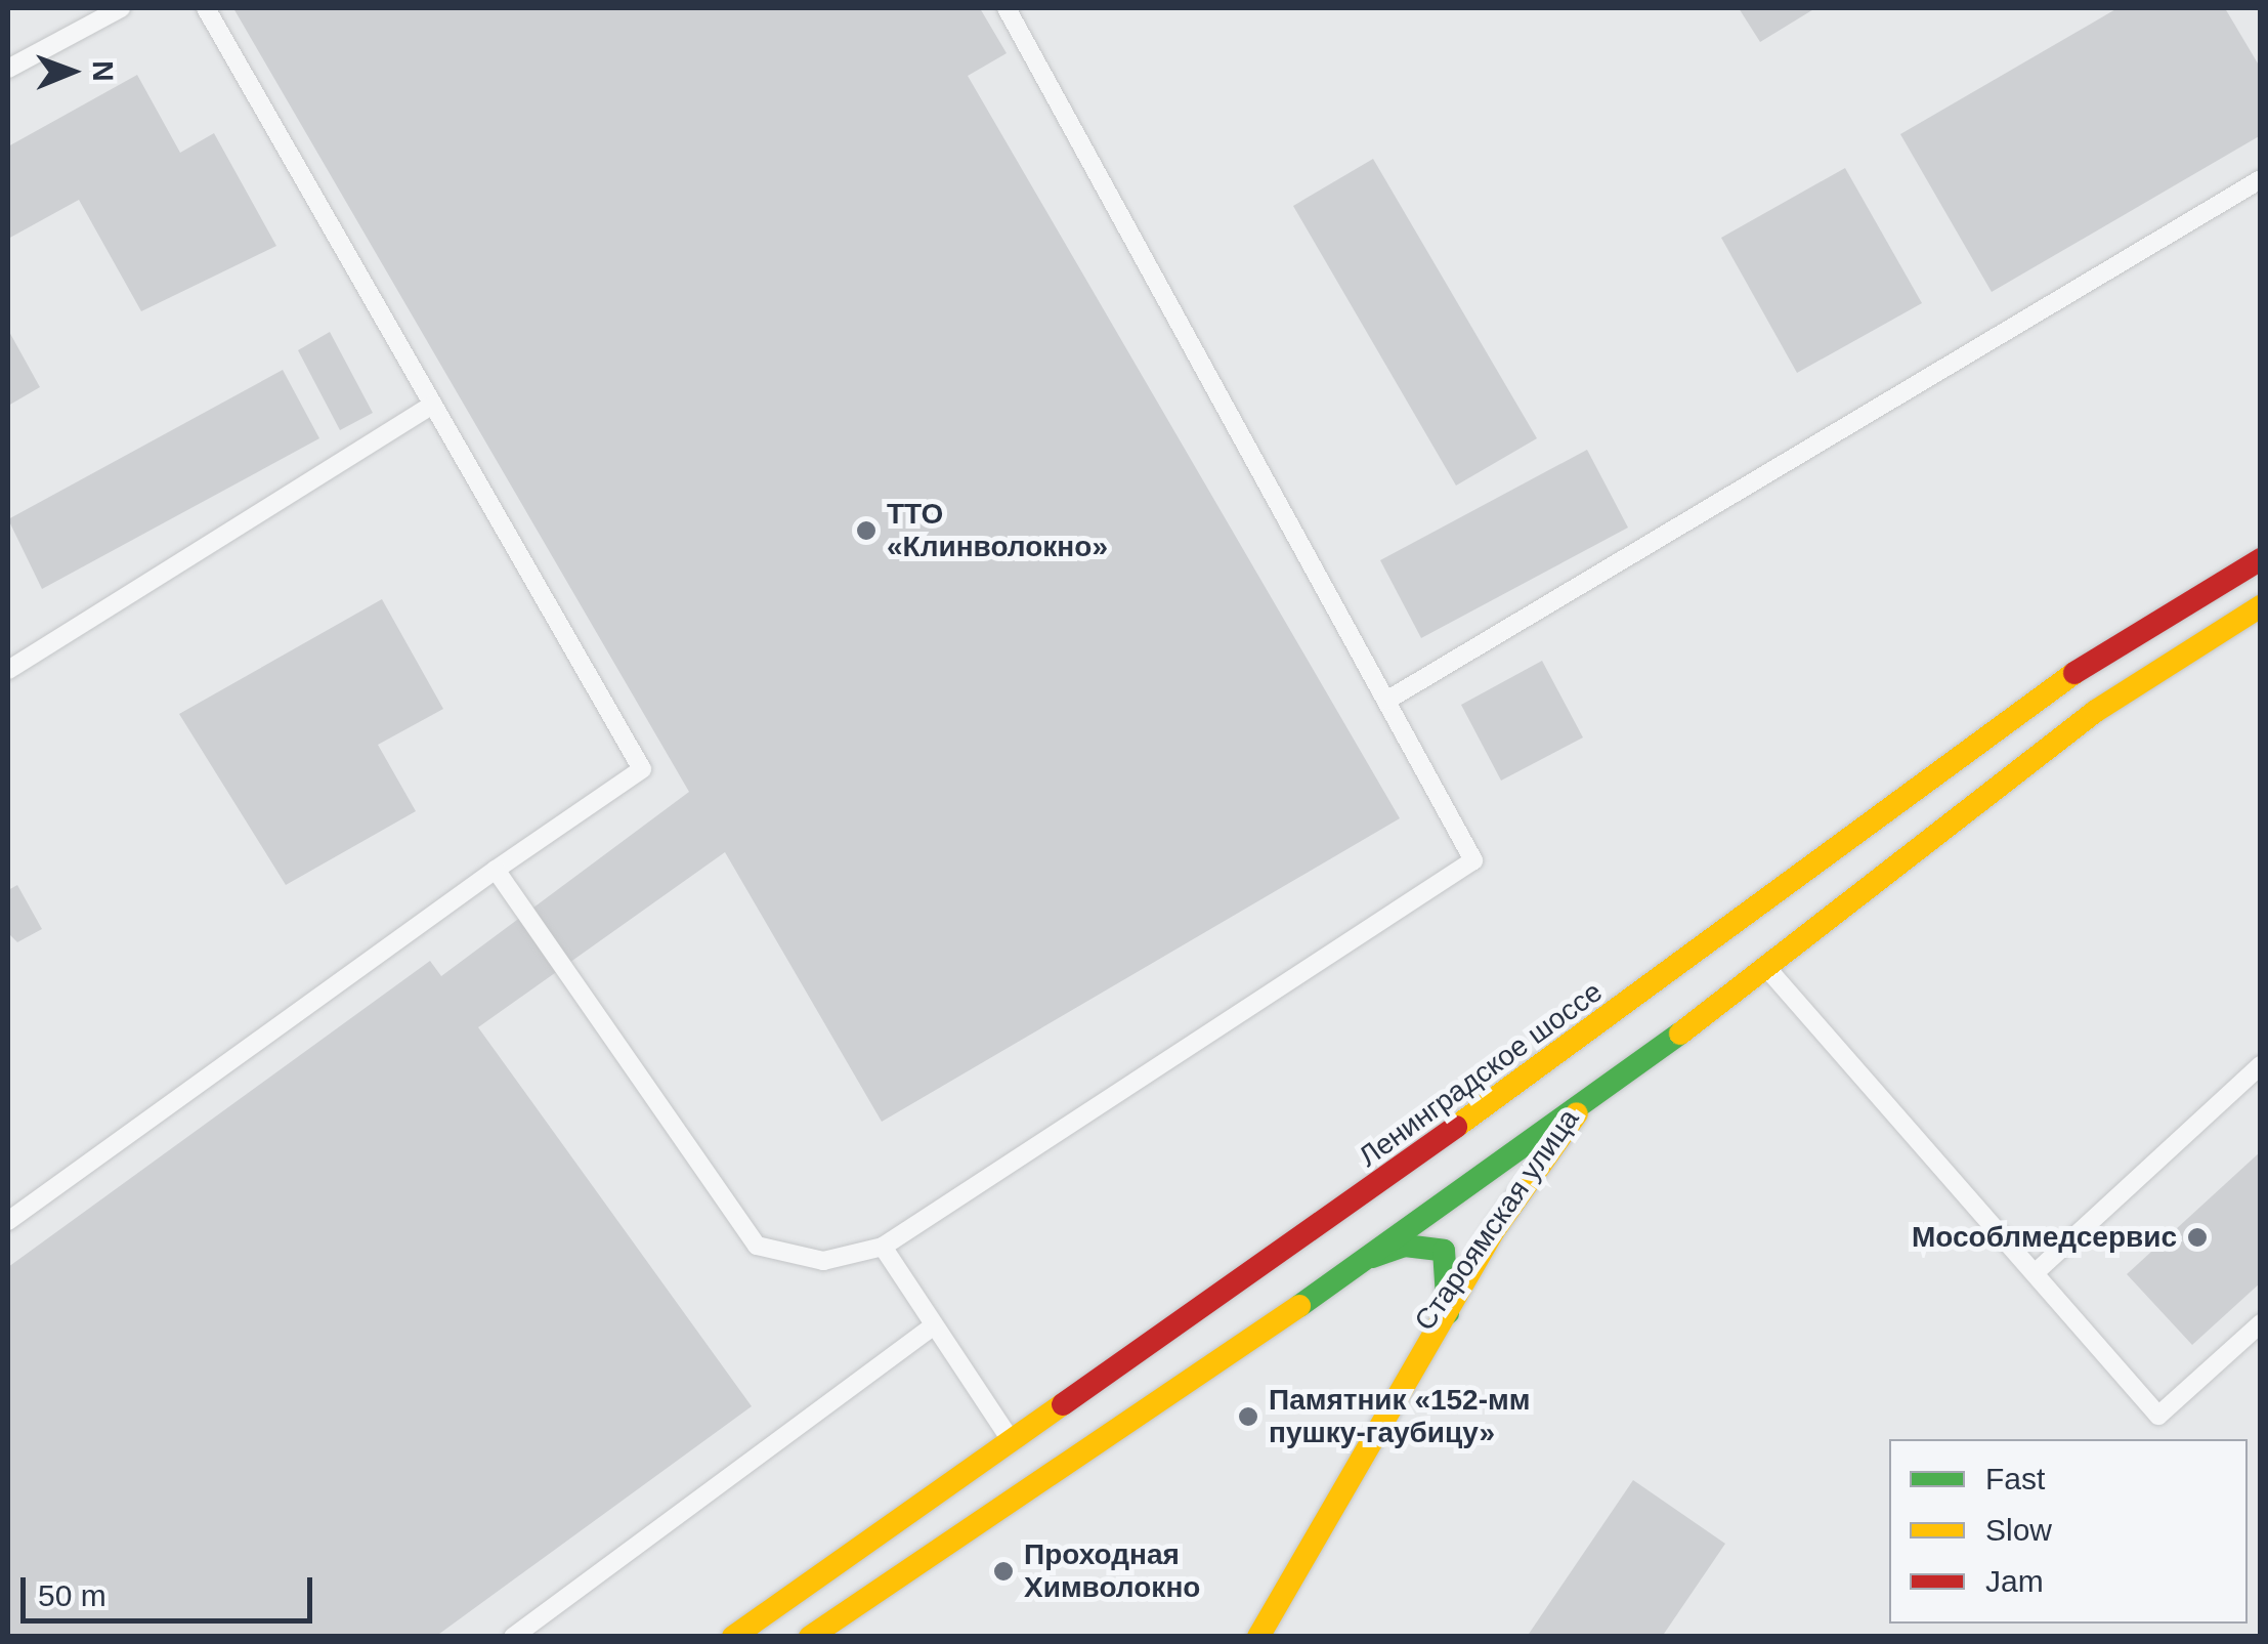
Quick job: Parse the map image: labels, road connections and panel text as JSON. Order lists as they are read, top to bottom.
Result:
{
  "streets": {
    "main road": ["Ленинградское шоссе", "Староямская улица"]
  },
  "crossings": [
    ["Ленинградское шоссе", "Староямская улица"]
  ],
  "places": [
    "ТТО «Клинволокно»",
    "Мособлмедсервис",
    "Памятник «152-мм пушку-гаубицу»",
    "Проходная Химволокно"
  ],
  "legend": ["Fast", "Slow", "Jam"],
  "scale_bar": "50 m",
  "north": "right"
}
